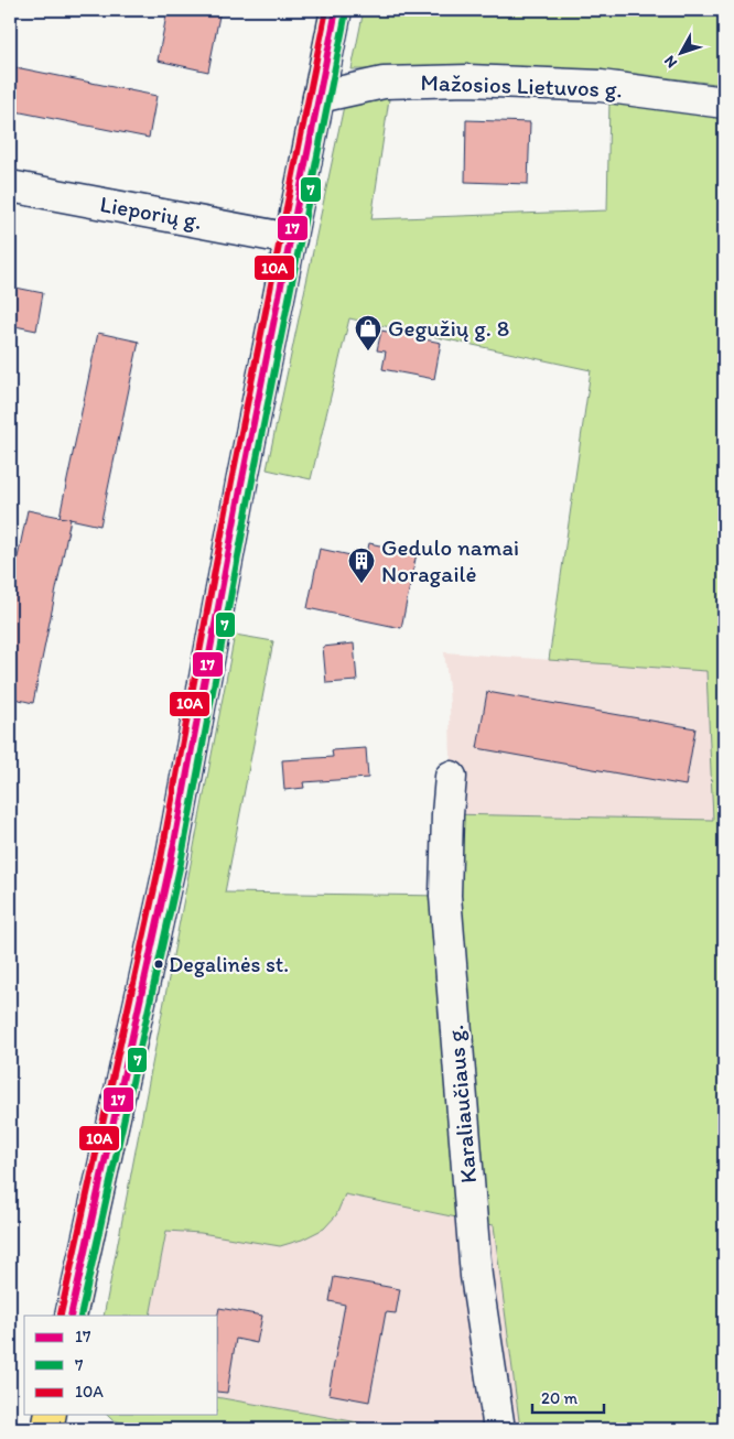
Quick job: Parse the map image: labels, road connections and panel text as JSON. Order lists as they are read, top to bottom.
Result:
{
  "streets": {
    "street": ["Mažosios Lietuvos g.", "Lieporių g.", "Karaliaučiaus g."]
  },
  "places": {
    "shop": ["Gegužių g. 8"],
    "building": ["Gedulo namai Noragailė"],
    "other": ["Degalinės st."]
  },
  "lines": ["transit line 17", "transit line 10A", "transit line 7"],
  "legend": ["17", "7", "10A"],
  "scale_bar": "20 m",
  "north": "bottom left"
}
